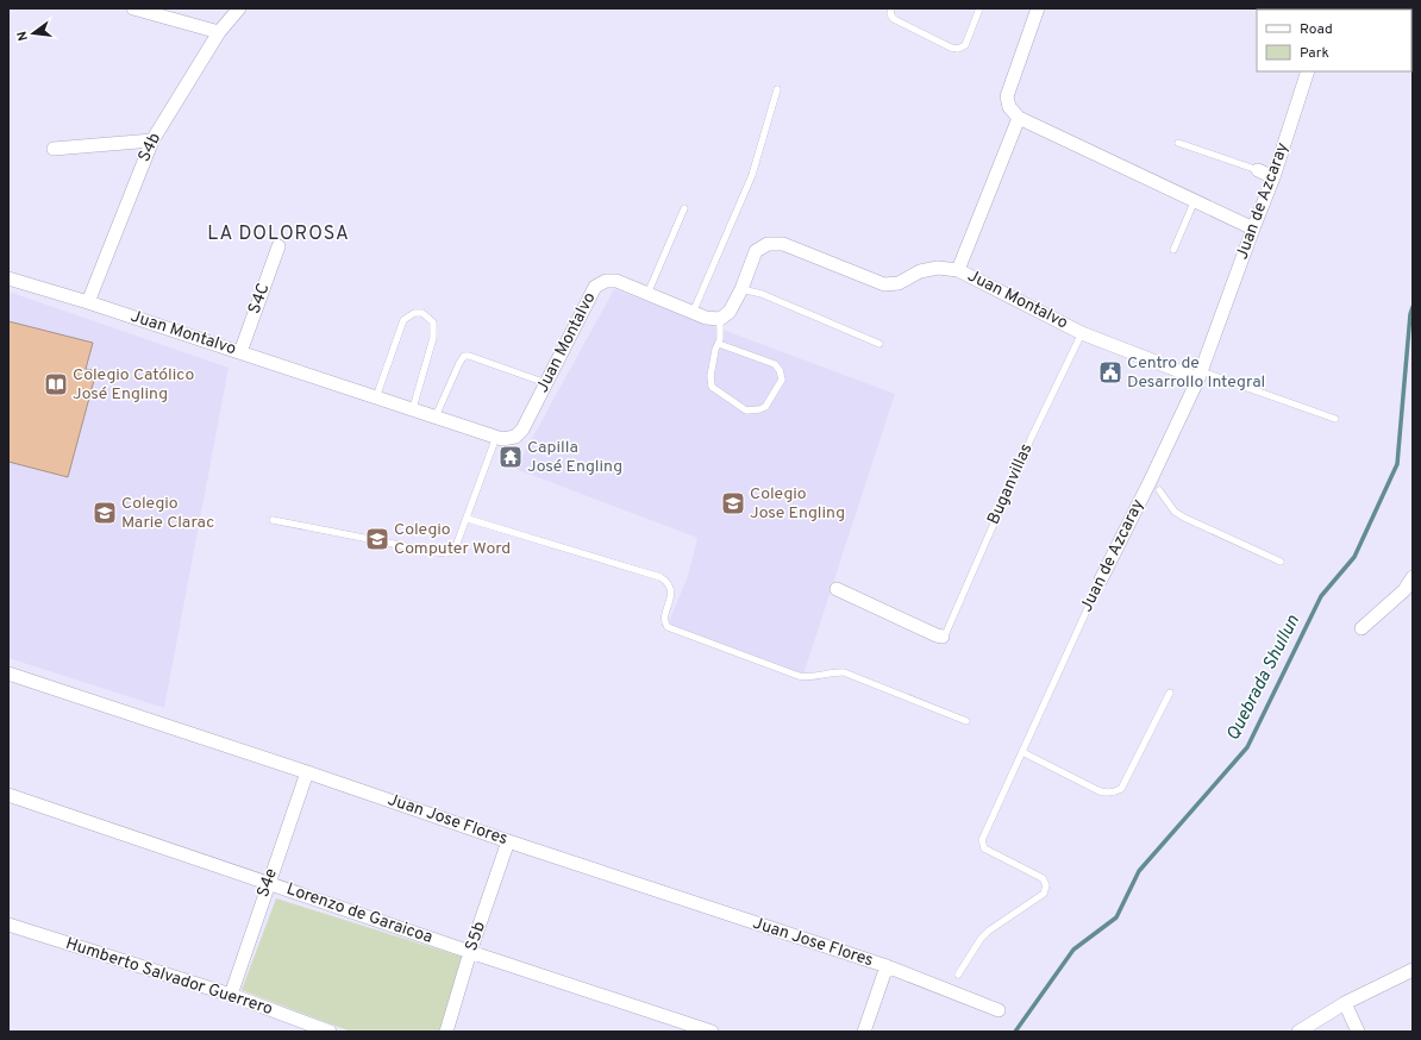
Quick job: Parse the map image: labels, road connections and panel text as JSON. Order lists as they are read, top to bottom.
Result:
{
  "streets": {
    "street": [
      "S4b",
      "Juan de Azcaray",
      "S4C",
      "Juan Montalvo",
      "Juan Jose Flores",
      "S4e",
      "Lorenzo de Garaicoa",
      "S5b",
      "Humberto Salvador Guerrero"
    ],
    "lane": ["Buganvillas"]
  },
  "crossings": [
    ["S4b", "Juan Montalvo"],
    ["Juan de Azcaray", "Juan Montalvo"],
    ["S4C", "Juan Montalvo"],
    ["Juan Montalvo", "Buganvillas"],
    ["Juan Jose Flores", "S4e"],
    ["Juan Jose Flores", "S5b"],
    ["S4e", "Lorenzo de Garaicoa"],
    ["S4e", "Humberto Salvador Guerrero"],
    ["Lorenzo de Garaicoa", "S5b"]
  ],
  "districts": ["LA DOLOROSA"],
  "water": ["Quebrada Shullun"],
  "places": {
    "public building": ["Centro de Desarrollo Integral"],
    "library": ["Colegio Católico José Engling"],
    "temple": ["Capilla José Engling"],
    "school or university": ["Colegio Jose Engling", "Colegio Marie Clarac", "Colegio Computer Word"]
  },
  "legend": ["Road", "Park"],
  "north": "left"
}
